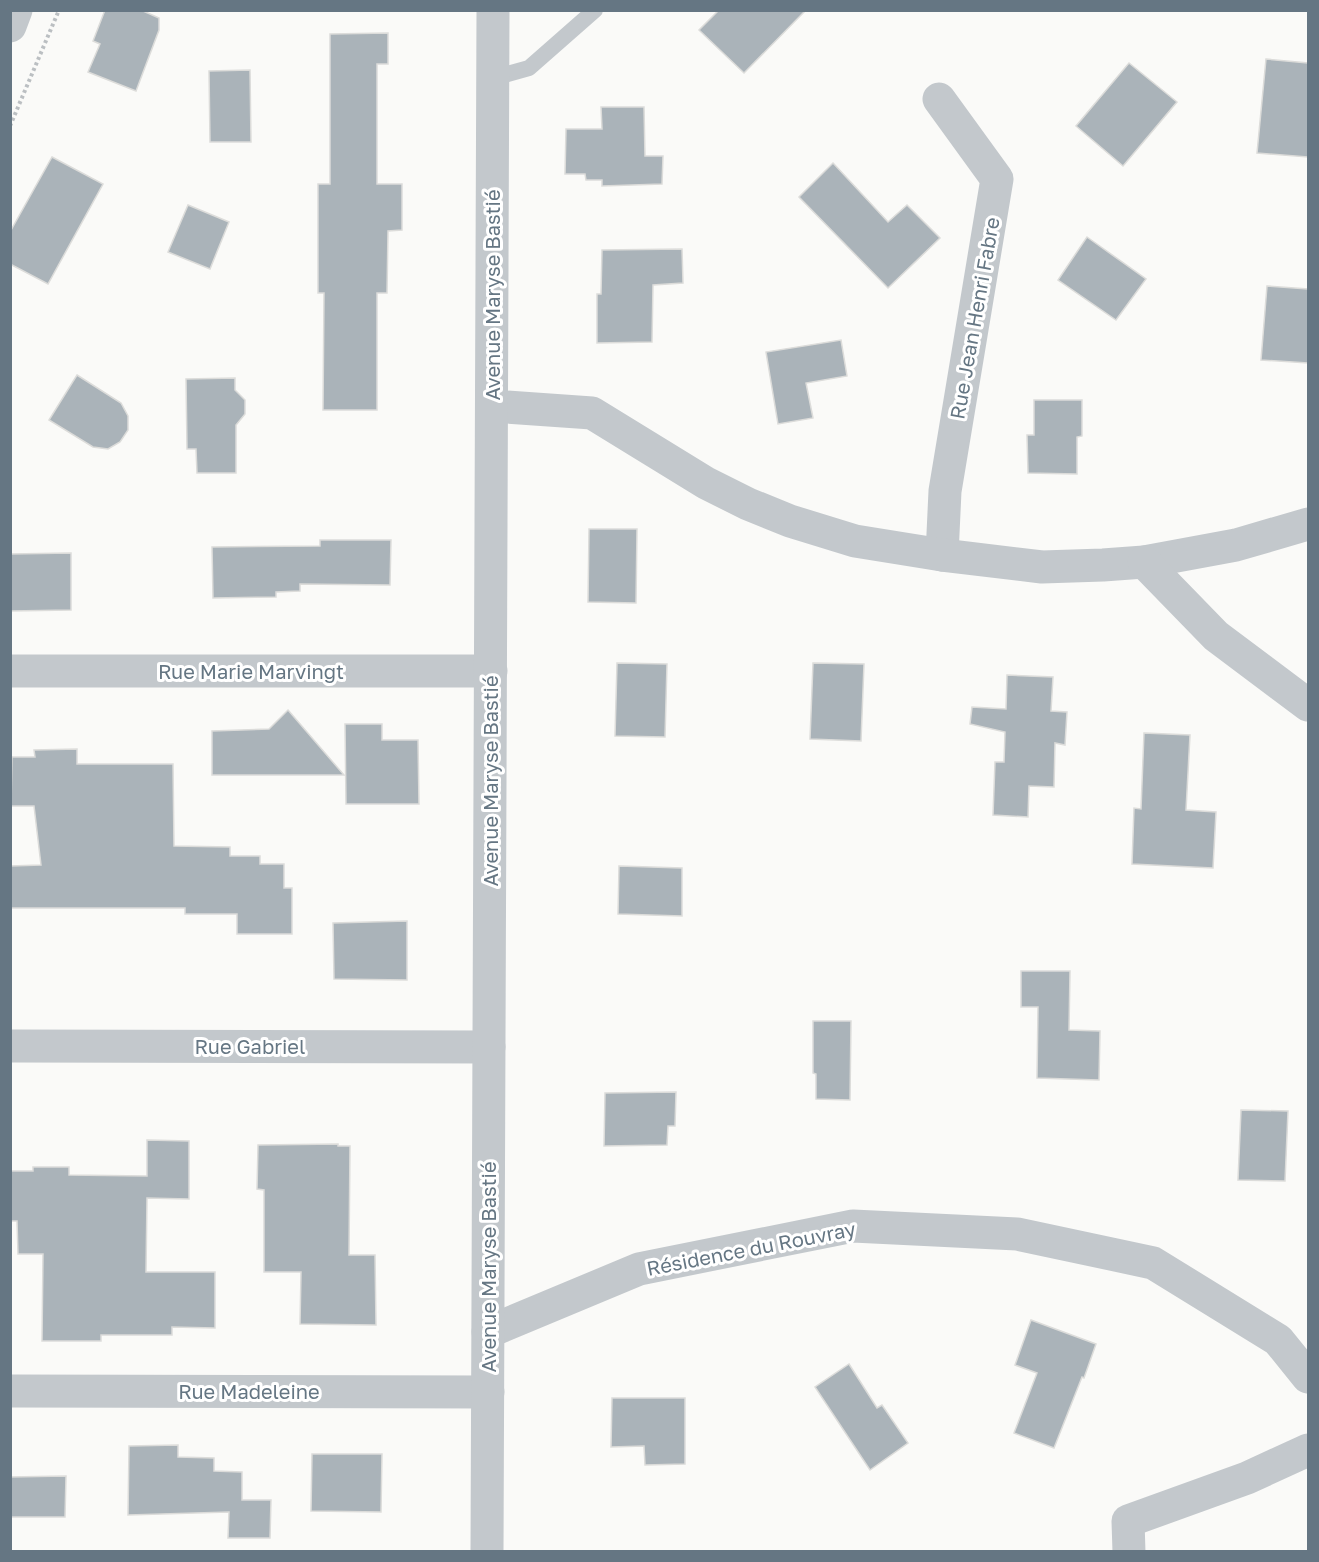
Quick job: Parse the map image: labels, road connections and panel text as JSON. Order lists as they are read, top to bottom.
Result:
{
  "streets": {
    "street": [
      "Avenue Maryse Bastié",
      "Rue Jean Henri Fabre",
      "Rue Marie Marvingt",
      "Rue Gabriel",
      "Résidence du Rouvray",
      "Rue Madeleine"
    ]
  },
  "crossings": [
    ["Avenue Maryse Bastié", "Rue Marie Marvingt"],
    ["Avenue Maryse Bastié", "Rue Gabriel"],
    ["Avenue Maryse Bastié", "Résidence du Rouvray"],
    ["Avenue Maryse Bastié", "Rue Madeleine"]
  ]
}
